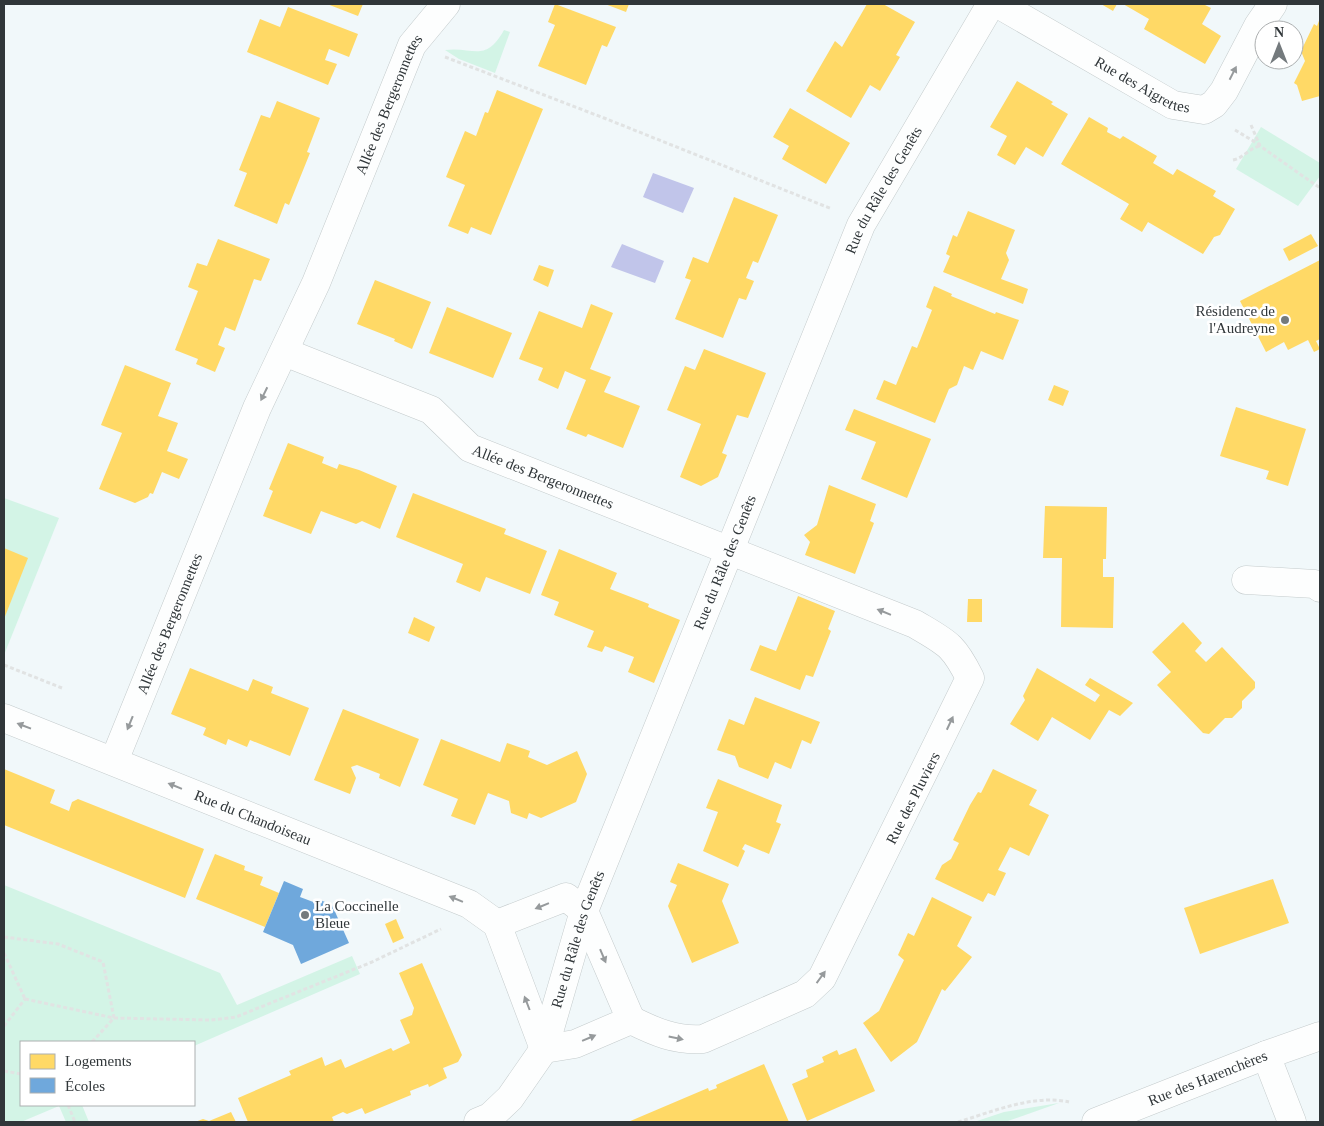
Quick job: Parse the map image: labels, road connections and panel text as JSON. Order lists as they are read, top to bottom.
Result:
{
  "streets": {
    "street": [
      "Rue des Aigrettes",
      "Allée des Bergeronnettes",
      "Rue du Râle des Genêts",
      "Rue des Pluviers",
      "Rue du Chandoiseau",
      "Rue des Harenchères"
    ]
  },
  "crossings": [
    ["Allée des Bergeronnettes", "Rue du Râle des Genêts"],
    ["Allée des Bergeronnettes", "Rue des Pluviers"],
    ["Allée des Bergeronnettes", "Rue du Chandoiseau"],
    ["Rue du Râle des Genêts", "Rue des Pluviers"]
  ],
  "one_way": ["Rue du Chandoiseau"],
  "places": ["Résidence de l'Audreyne", "La Coccinelle Bleue"],
  "legend": ["Logements", "Écoles"],
  "north": "top"
}
